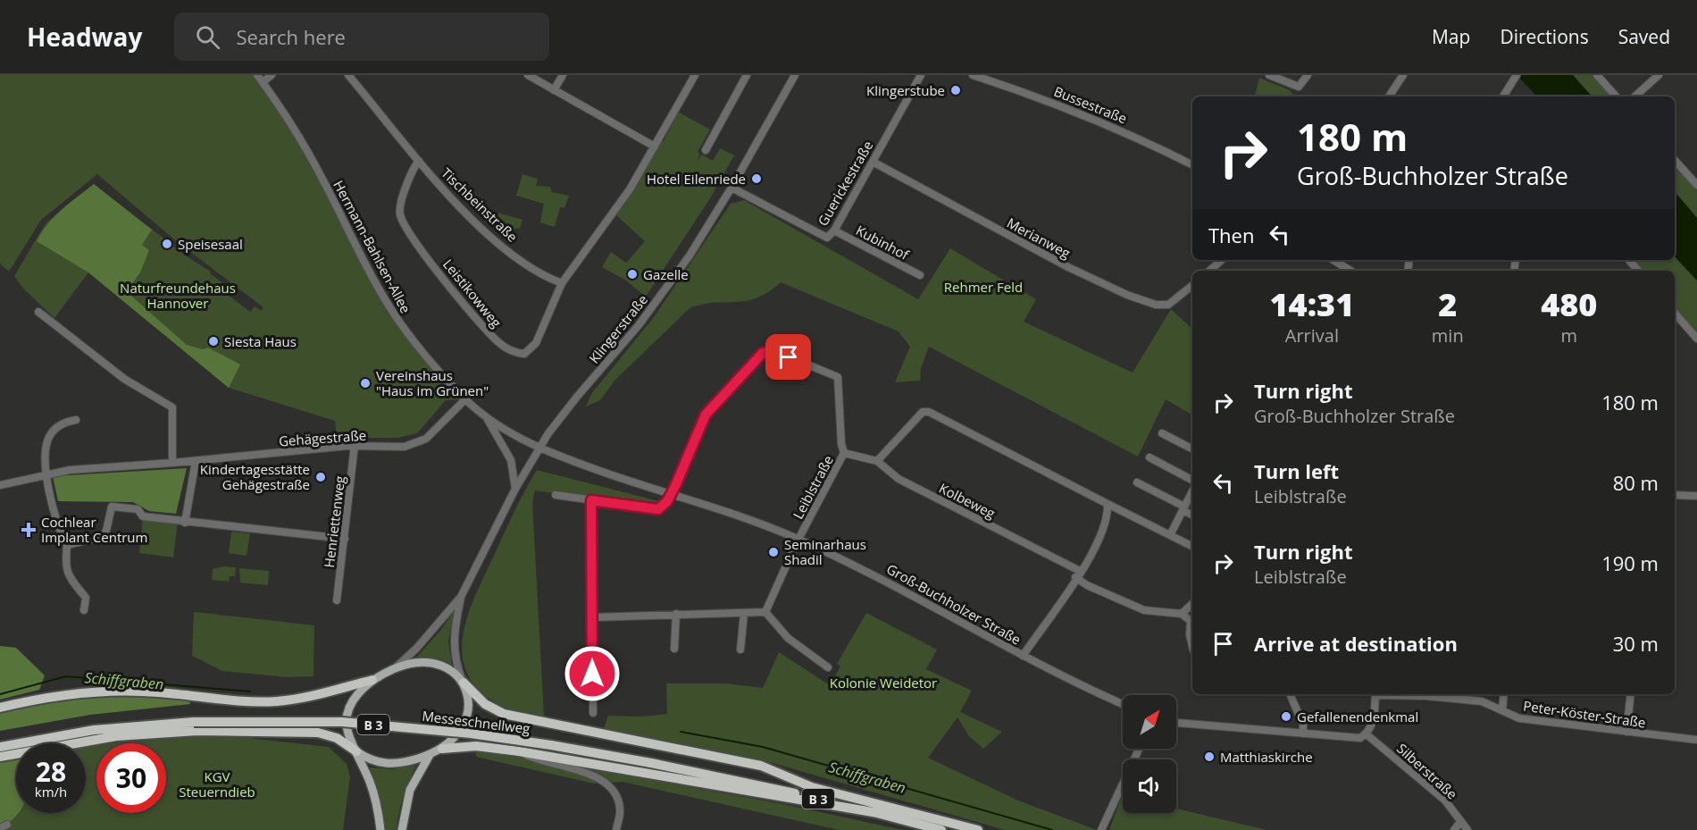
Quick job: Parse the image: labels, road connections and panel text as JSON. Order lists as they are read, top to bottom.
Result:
{
  "streets": {
    "highway": ["Messeschnellweg", "B 3"],
    "street": [
      "Bussestraße",
      "Guerickestraße",
      "Tischbeinstraße",
      "Merianweg",
      "Kubinhof",
      "Hermann-Bahlsen-Allee",
      "Leistikowweg",
      "Klingerstraße",
      "Gehägestraße",
      "Leiblstraße",
      "Kolbeweg",
      "Henriettenweg",
      "Groß-Buchholzer Straße",
      "Peter-Köster-Straße",
      "Silberstraße"
    ]
  },
  "crossings": [
    ["Guerickestraße", "Merianweg"],
    ["Guerickestraße", "Kubinhof"],
    ["Guerickestraße", "Klingerstraße"],
    ["Tischbeinstraße", "Leistikowweg"],
    ["Hermann-Bahlsen-Allee", "Klingerstraße"],
    ["Hermann-Bahlsen-Allee", "Gehägestraße"],
    ["Hermann-Bahlsen-Allee", "Groß-Buchholzer Straße"],
    ["Klingerstraße", "Groß-Buchholzer Straße"],
    ["Gehägestraße", "Henriettenweg"],
    ["Leiblstraße", "Kolbeweg"],
    ["Leiblstraße", "Groß-Buchholzer Straße"]
  ],
  "water": ["Schiffgraben"],
  "parks": [
    "Rehmer Feld",
    "Naturfreundehaus Hannover",
    "Kolonie Weidetor",
    "KGV Steuerndieb"
  ],
  "places": {
    "other": [
      "Klingerstube",
      "Hotel Eilenriede",
      "Speisesaal",
      "Gazelle",
      "Siesta Haus",
      "Vereinshaus \"Haus im Grünen\"",
      "Kindertagesstätte Gehägestraße",
      "Seminarhaus Shadil",
      "Gefallenendenkmal",
      "Matthiaskirche"
    ],
    "health": ["Cochlear Implant Centrum"]
  },
  "north": "top right",
  "page": {
    "header": "Headway",
    "search": "Search here",
    "nav": ["Map", "Directions", "Saved"],
    "turn": ["180 m", "Groß-Buchholzer Straße"],
    "then": "Then",
    "eta": [
      "14:31",
      "Arrival",
      "2",
      "min",
      "480",
      "m"
    ],
    "list": [
      {
        "name": "Turn right",
        "note": "Groß-Buchholzer Straße",
        "value": "180 m"
      },
      {
        "name": "Turn left",
        "note": "Leiblstraße",
        "value": "80 m"
      },
      {
        "name": "Turn right",
        "note": "Leiblstraße",
        "value": "190 m"
      },
      {
        "name": "Arrive at destination",
        "value": "30 m"
      }
    ],
    "speed": "28 km/h",
    "limit": "30"
  }
}
